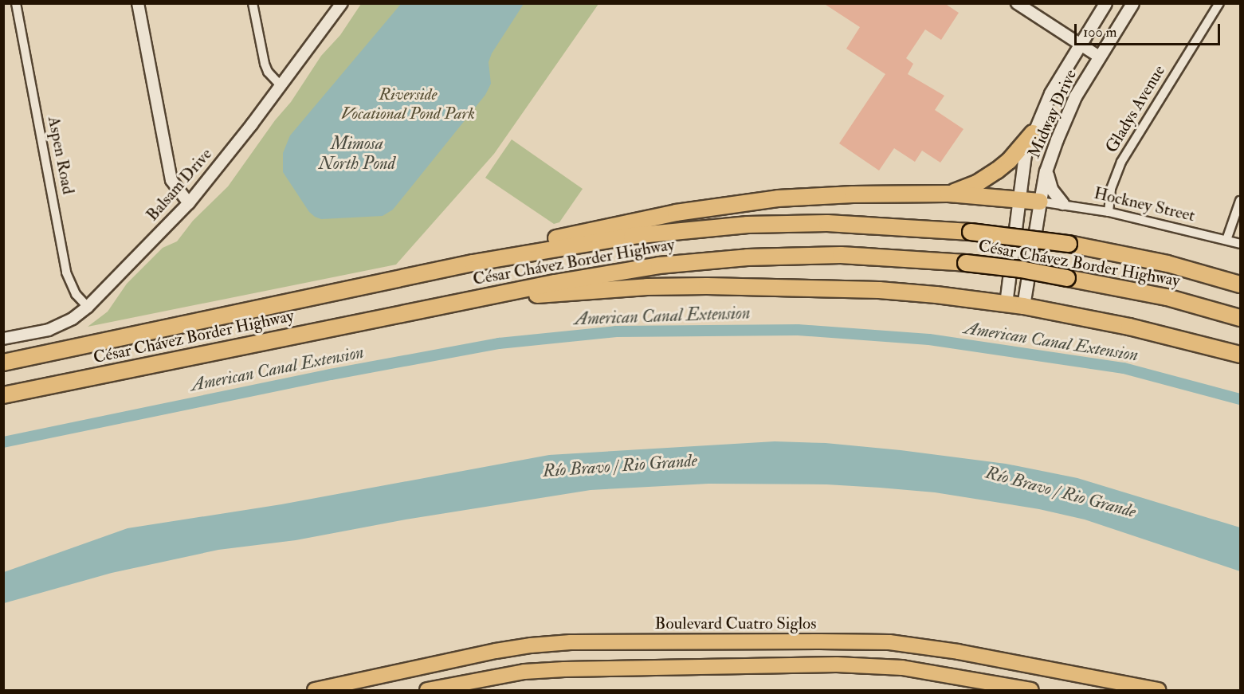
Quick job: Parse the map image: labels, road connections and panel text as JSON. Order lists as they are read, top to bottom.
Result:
{
  "streets": {
    "highway": ["César Chávez Border Highway", "Boulevard Cuatro Siglos"],
    "main road": ["Midway Drive"],
    "street": [
      "Gladys Avenue",
      "Aspen Road",
      "Balsam Drive",
      "Hockney Street"
    ]
  },
  "crossings": [
    ["Gladys Avenue", "Hockney Street"],
    ["Midway Drive", "Hockney Street"],
    ["Aspen Road", "Balsam Drive"]
  ],
  "water": ["Mimosa North Pond", "American Canal Extension", "Río Bravo / Rio Grande"],
  "parks": ["Riverside Vocational Pond Park"],
  "scale_bar": "100 m"
}
